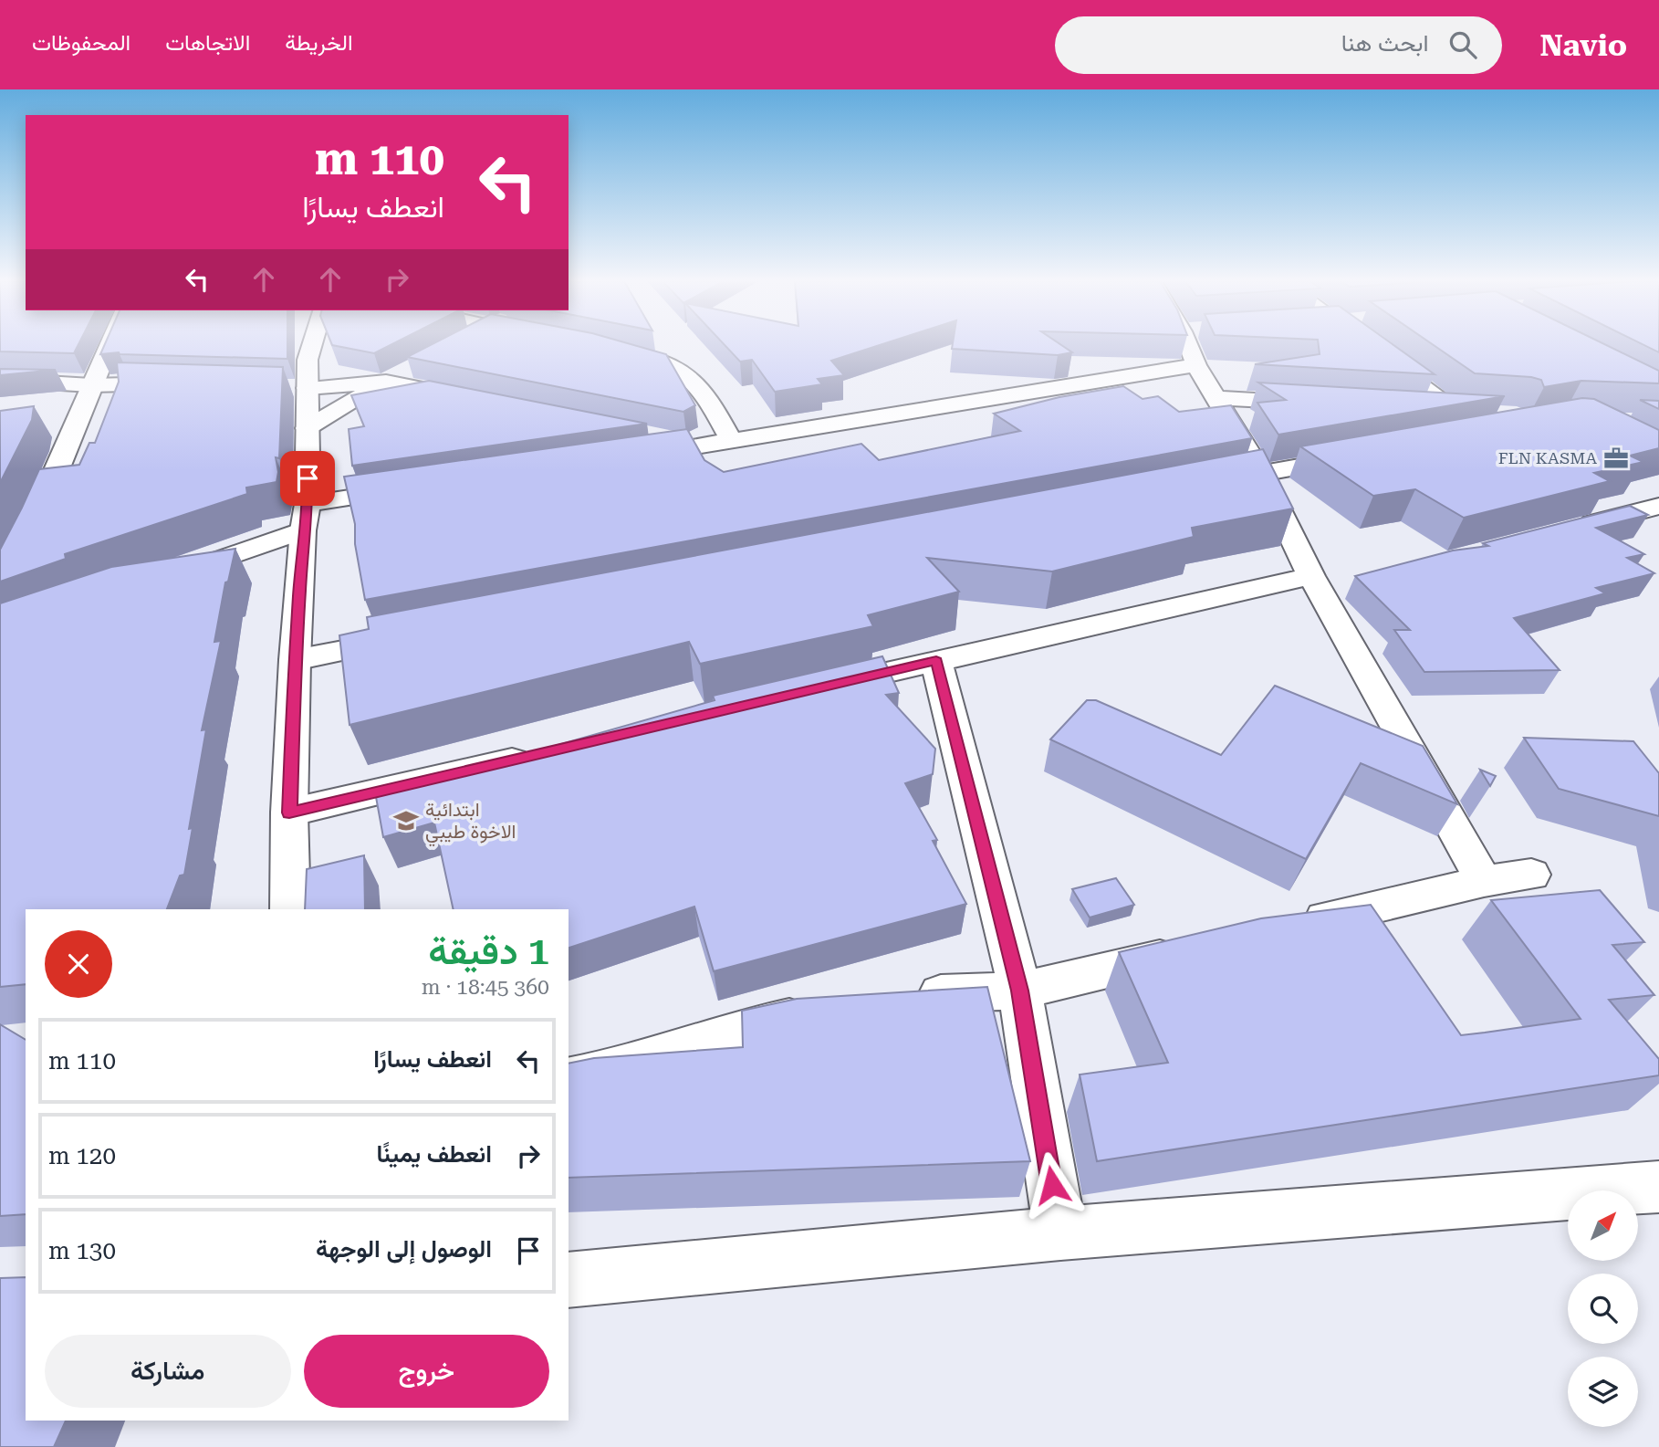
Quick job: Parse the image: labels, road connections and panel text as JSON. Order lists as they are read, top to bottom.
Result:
{
  "places": {
    "office": ["FLN KASMA"],
    "school or university": ["ابتدائية الاخوة طيبي"]
  },
  "north": "top right",
  "page": {
    "header": "Navio",
    "search": "ابحث هنا",
    "nav": ["الخريطة", "الاتجاهات", "المحفوظات"],
    "turn": ["110 m", "انعطف يسارًا"],
    "heading": ["1 دقيقة", "360 m · 18:45"],
    "list": [
      {
        "name": "انعطف يسارًا",
        "value": "110 m"
      },
      {
        "name": "انعطف يمينًا",
        "value": "120 m"
      },
      {
        "name": "الوصول إلى الوجهة",
        "value": "130 m"
      }
    ],
    "buttons": ["خروج", "مشاركة"]
  }
}
